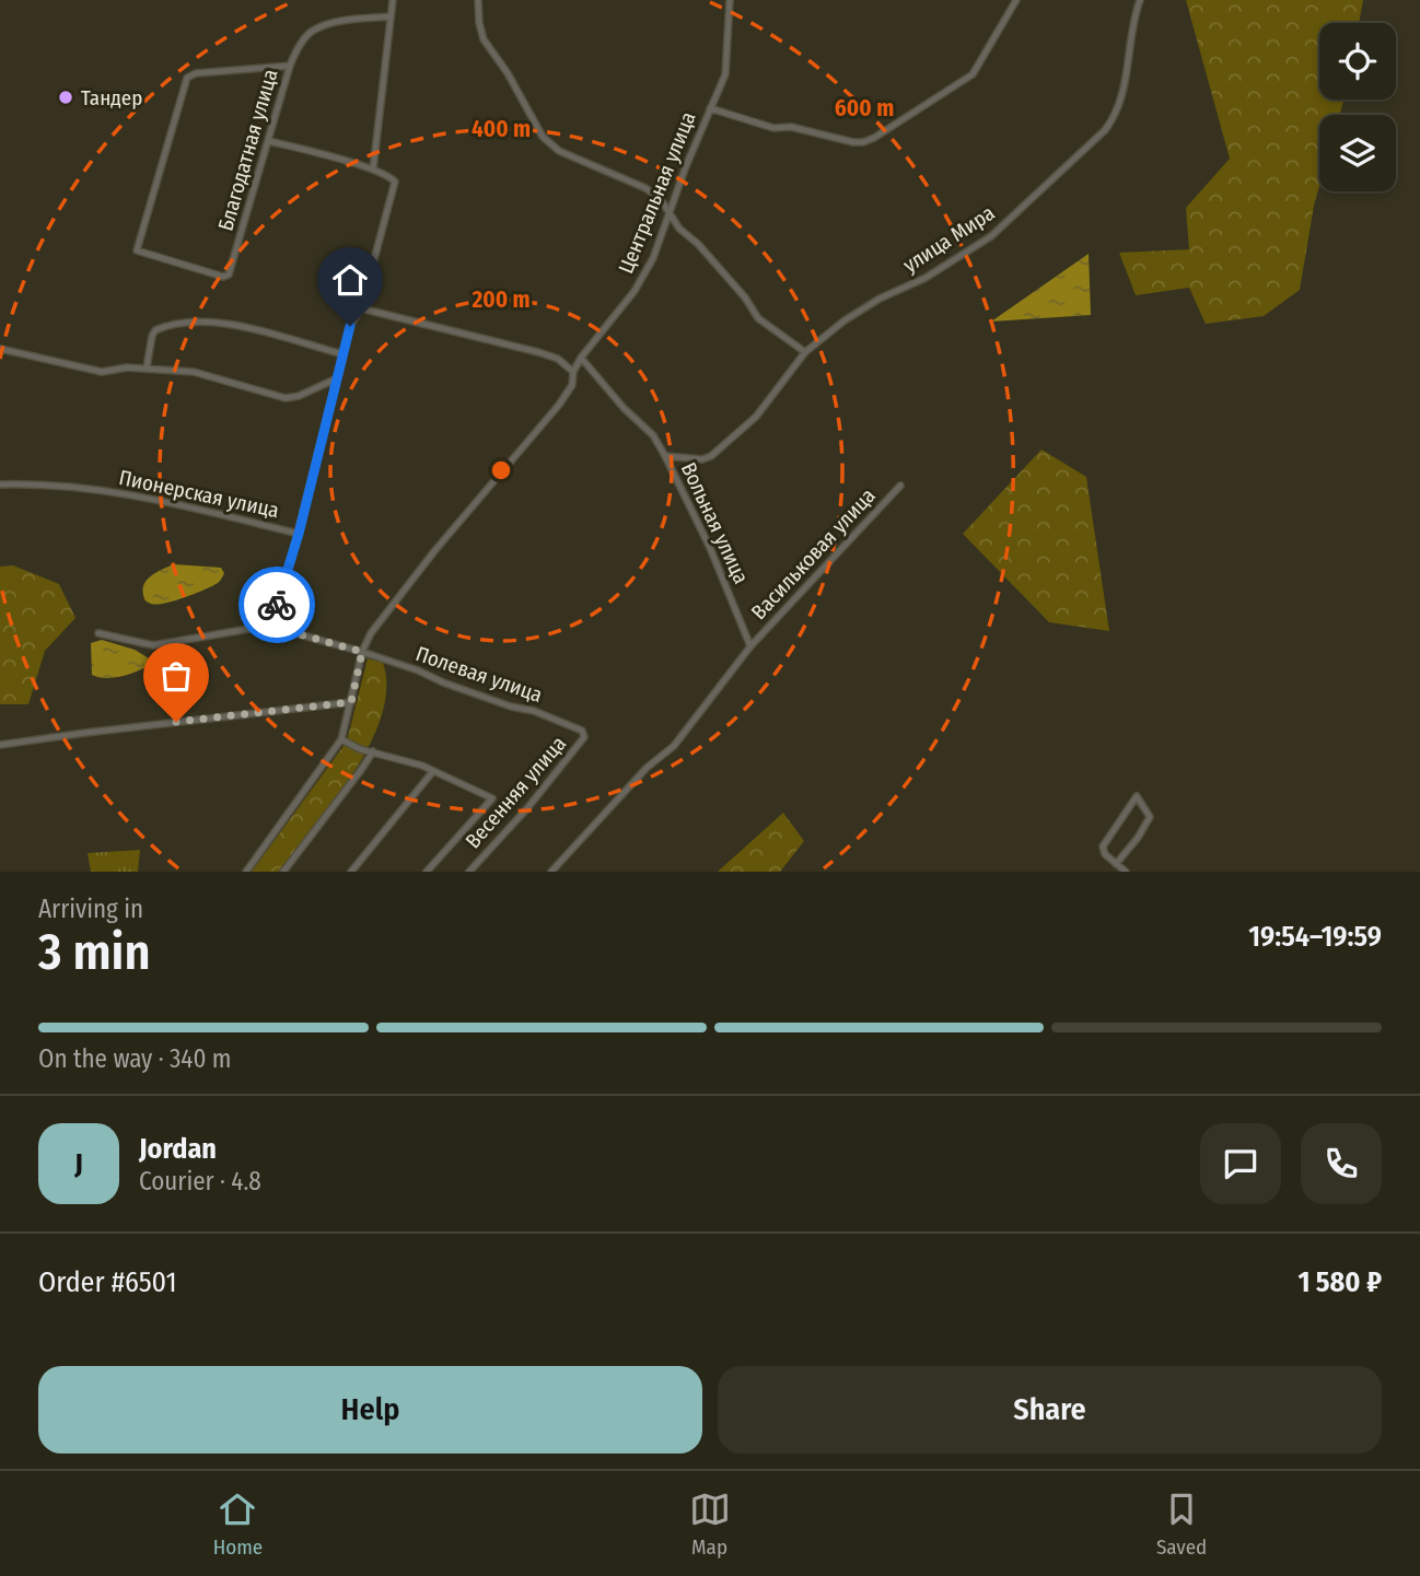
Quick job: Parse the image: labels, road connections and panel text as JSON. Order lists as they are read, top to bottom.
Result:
{
  "streets": {
    "street": [
      "Благодатная улица",
      "Центральная улица",
      "улица Мира",
      "Пионерская улица",
      "Вольная улица",
      "Васильковая улица",
      "Полевая улица",
      "Весенняя улица"
    ]
  },
  "crossings": [
    ["Центральная улица", "Вольная улица"],
    ["Центральная улица", "Полевая улица"],
    ["улица Мира", "Вольная улица"],
    ["Вольная улица", "Васильковая улица"],
    ["Полевая улица", "Весенняя улица"]
  ],
  "places": ["Тандер"],
  "page": {
    "heading": ["3 min", "Arriving in", "19:54–19:59"],
    "panel": [
      "Jordan",
      "Courier · 4.8",
      "Order #6501",
      "1 580 ₽"
    ],
    "bar": "On the way · 340 m",
    "round": "J",
    "buttons": ["Help", "Share"],
    "tabs": ["Home", "Map", "Saved"]
  },
  "rings": ["600 m", "400 m", "200 m"]
}
